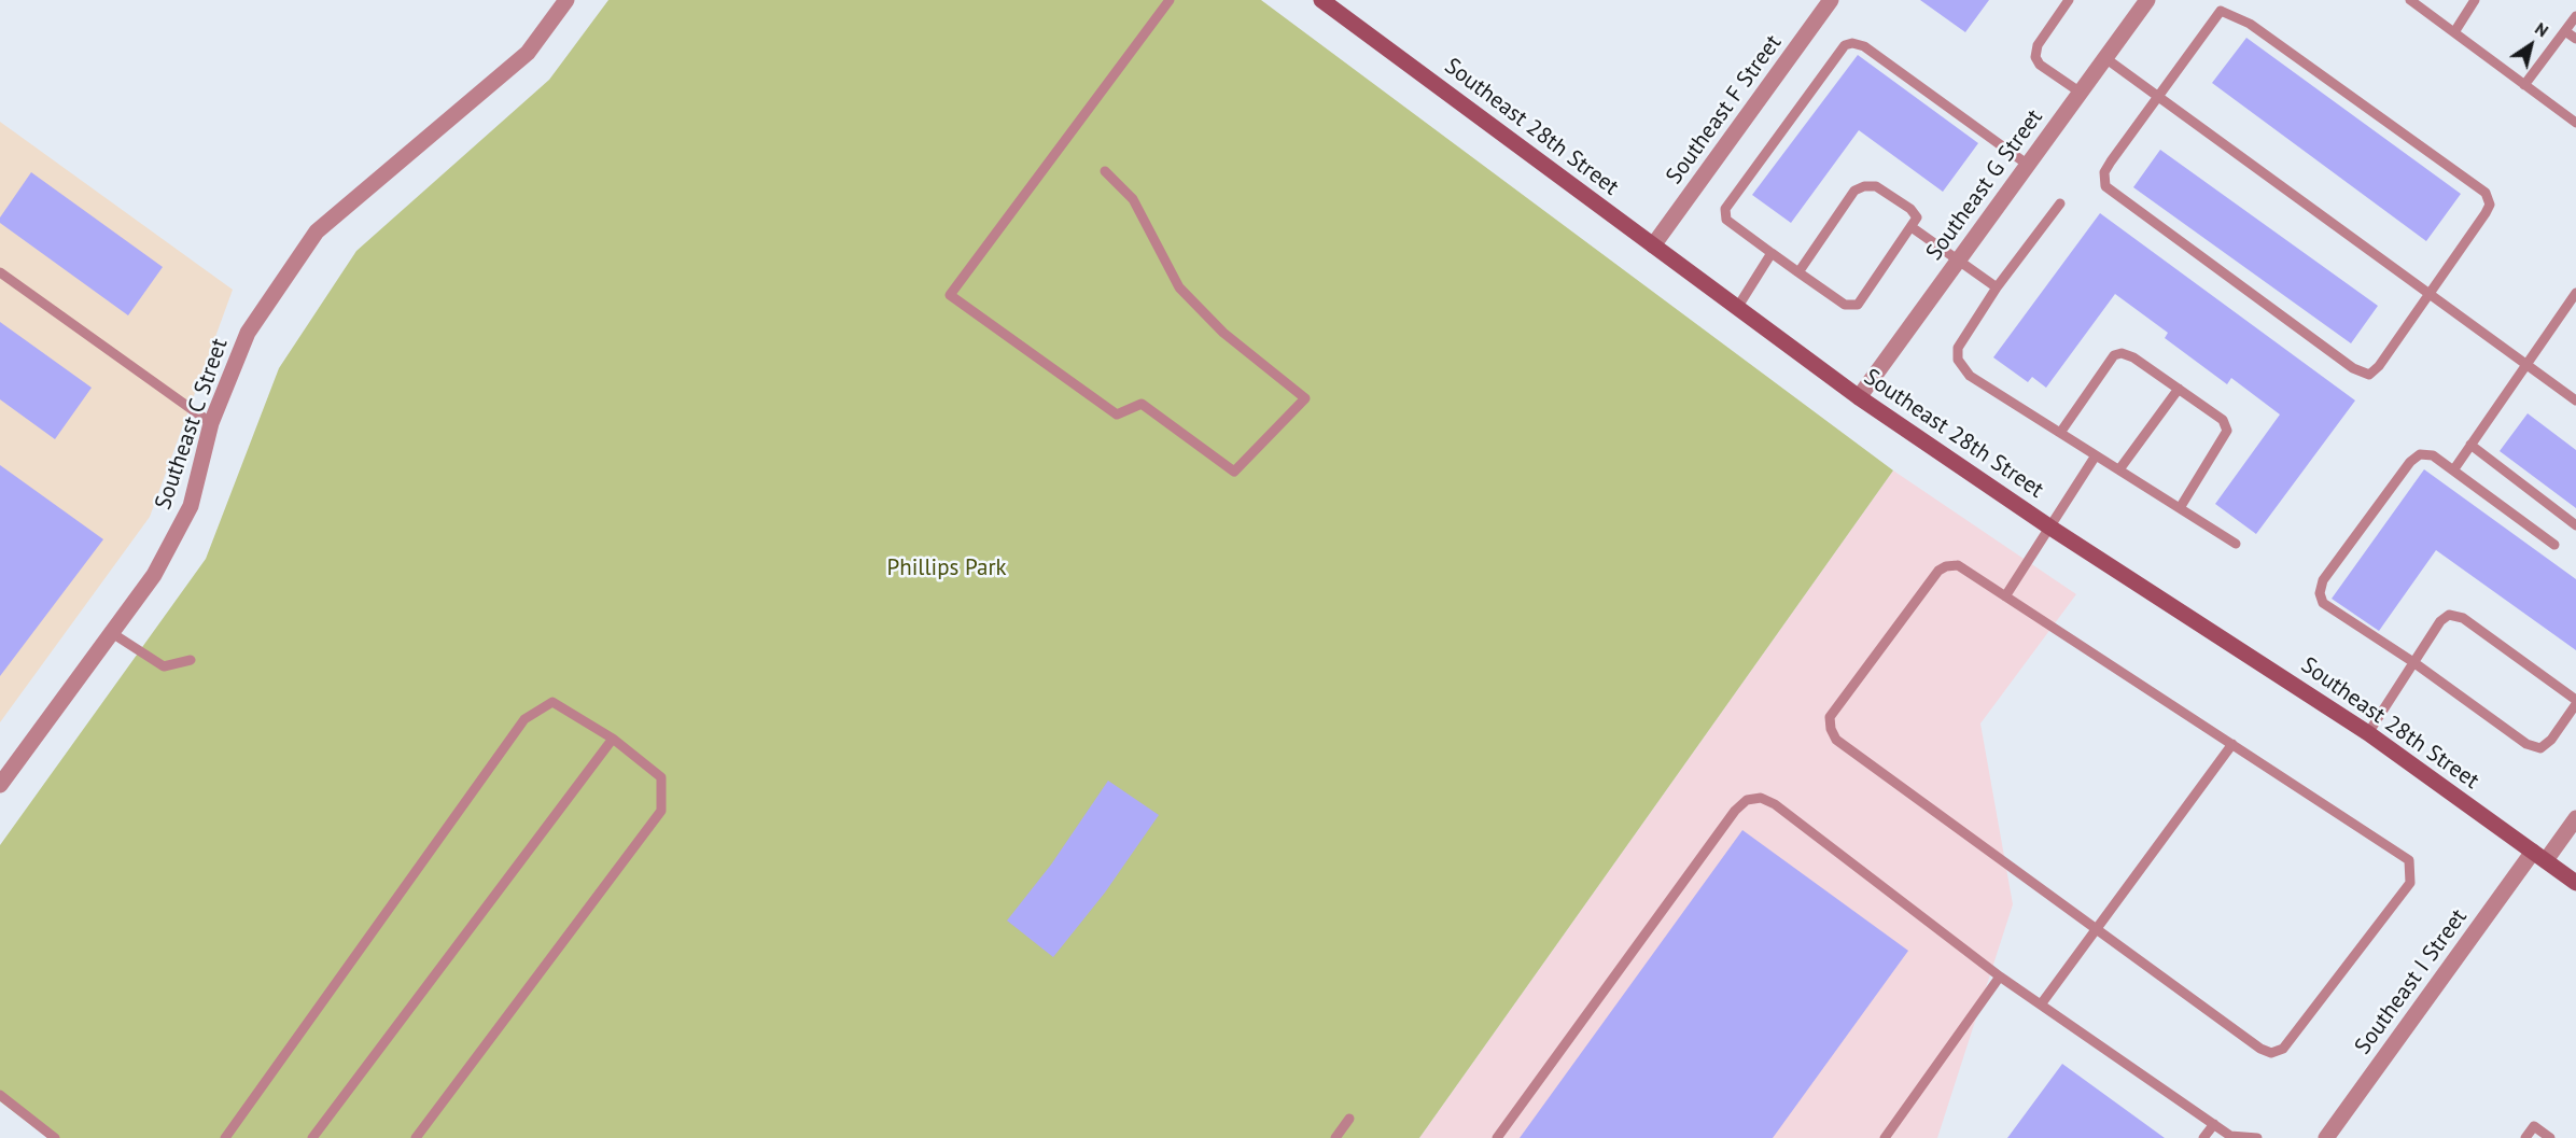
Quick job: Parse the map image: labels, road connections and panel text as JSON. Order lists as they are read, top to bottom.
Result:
{
  "streets": {
    "main road": ["Southeast 28th Street"],
    "street": [
      "Southeast F Street",
      "Southeast G Street",
      "Southeast C Street",
      "Southeast I Street"
    ]
  },
  "crossings": [
    ["Southeast F Street", "Southeast 28th Street"],
    ["Southeast 28th Street", "Southeast G Street"],
    ["Southeast 28th Street", "Southeast I Street"]
  ],
  "parks": ["Phillips Park"],
  "north": "top right"
}
